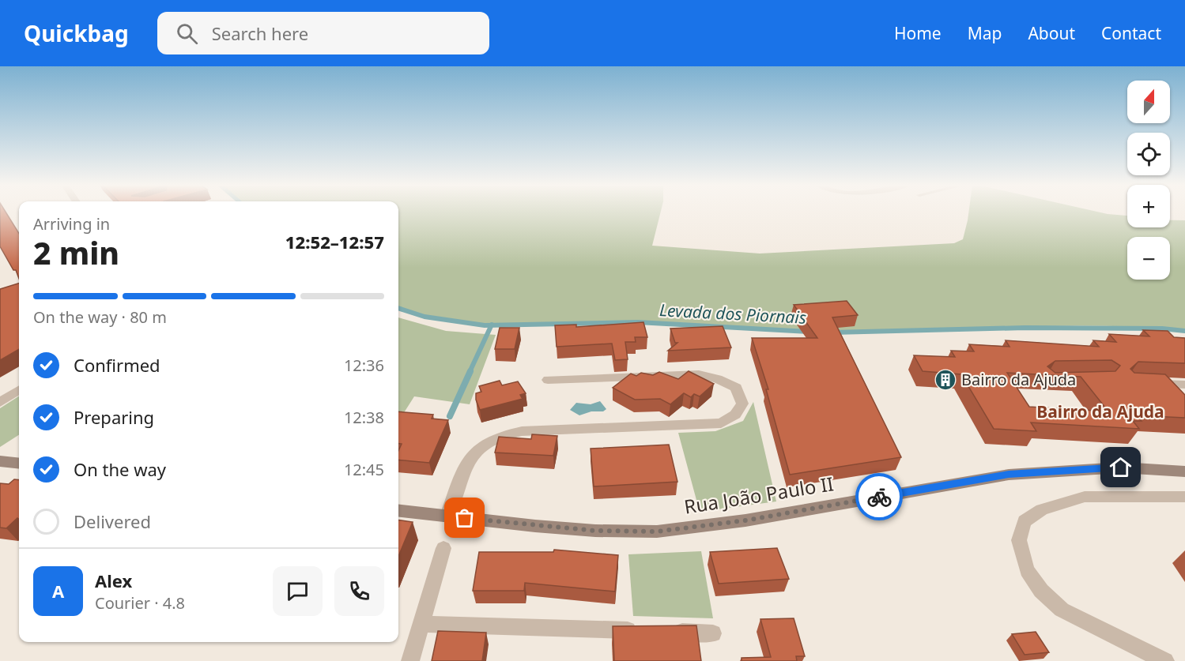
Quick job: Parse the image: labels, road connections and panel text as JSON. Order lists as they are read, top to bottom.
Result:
{
  "streets": {
    "street": ["Rua João Paulo II"]
  },
  "districts": ["Bairro da Ajuda"],
  "water": ["Levada dos Piornais"],
  "places": {
    "building": ["Bairro da Ajuda"]
  },
  "north": "top",
  "page": {
    "header": "Quickbag",
    "search": "Search here",
    "nav": [
      "Home",
      "Map",
      "About",
      "Contact"
    ],
    "map_buttons": ["+", "−"],
    "heading": ["2 min", "Arriving in", "12:52–12:57"],
    "panel": ["Alex", "Courier · 4.8"],
    "bar": "On the way · 80 m",
    "list": [
      ["Confirmed", "12:36"],
      ["Preparing", "12:38"],
      ["On the way", "12:45"],
      "Delivered"
    ],
    "round": "A"
  }
}
